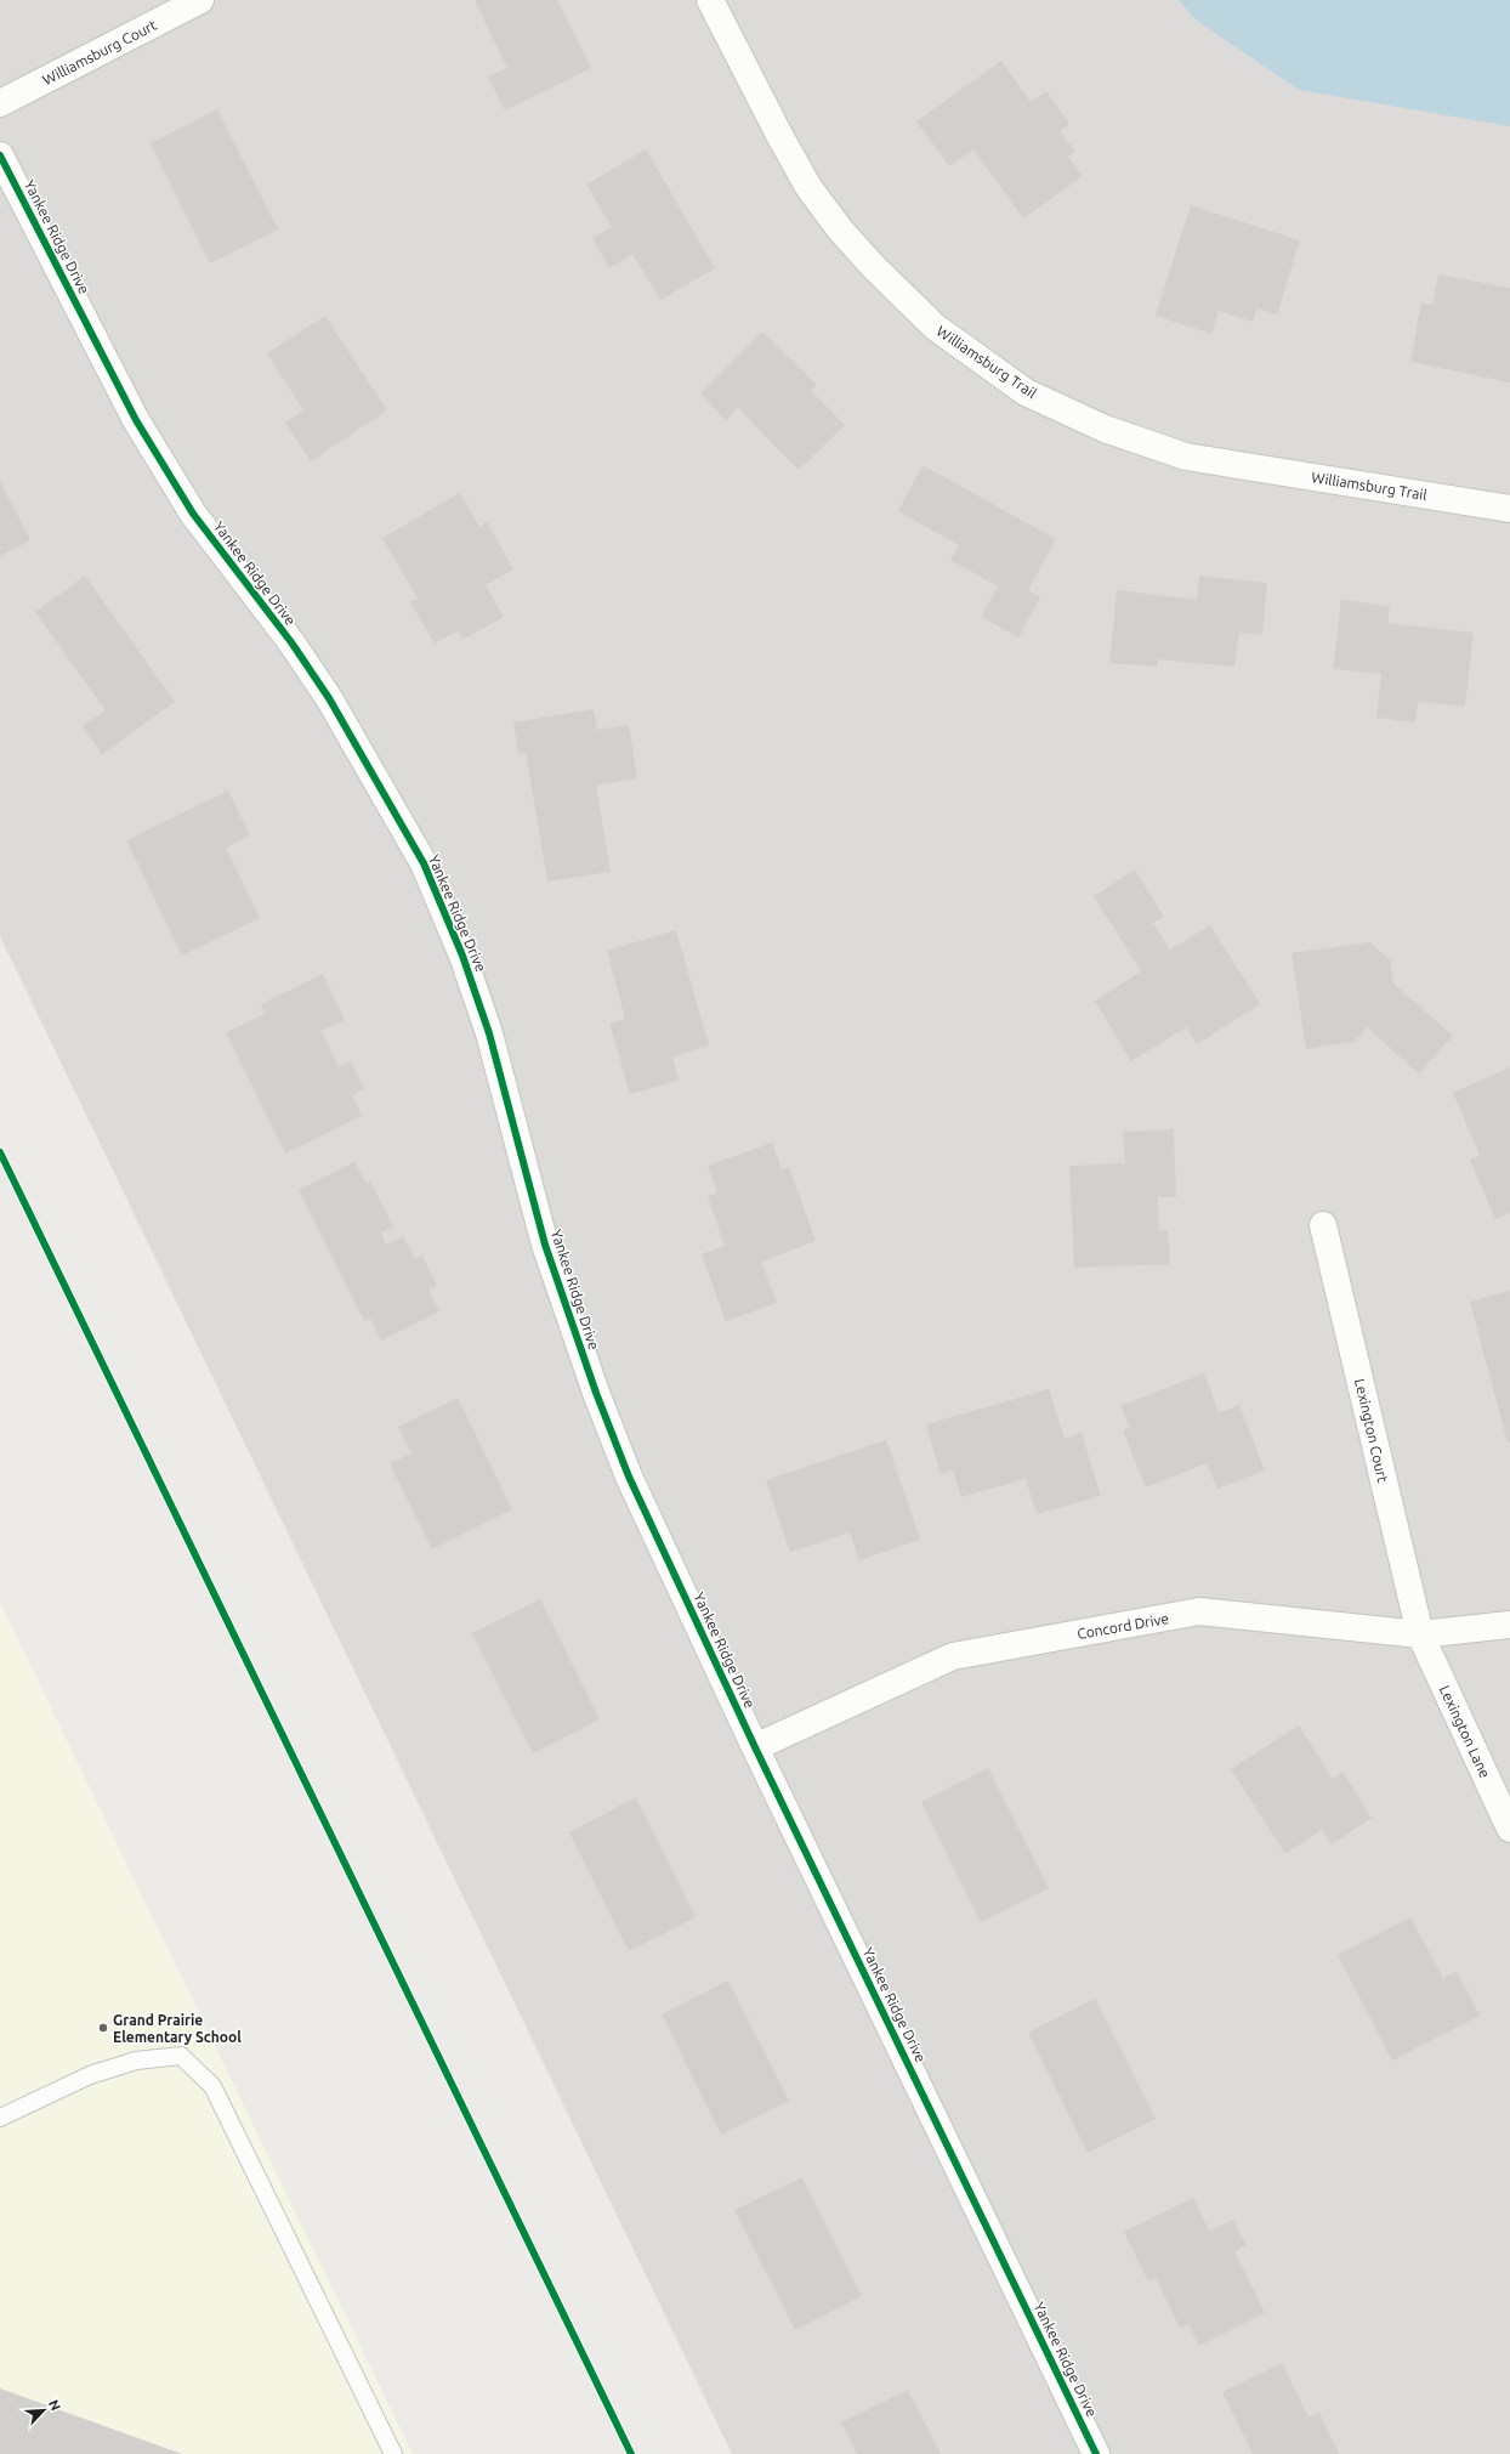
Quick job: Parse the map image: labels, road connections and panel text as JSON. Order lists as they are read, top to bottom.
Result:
{
  "streets": {
    "street": [
      "Williamsburg Court",
      "Yankee Ridge Drive",
      "Williamsburg Trail",
      "Lexington Court",
      "Concord Drive",
      "Lexington Lane"
    ]
  },
  "crossings": [
    ["Yankee Ridge Drive", "Concord Drive"],
    ["Lexington Court", "Concord Drive"],
    ["Lexington Court", "Lexington Lane"],
    ["Concord Drive", "Lexington Lane"]
  ],
  "places": ["Grand Prairie Elementary School"],
  "north": "top right"
}
